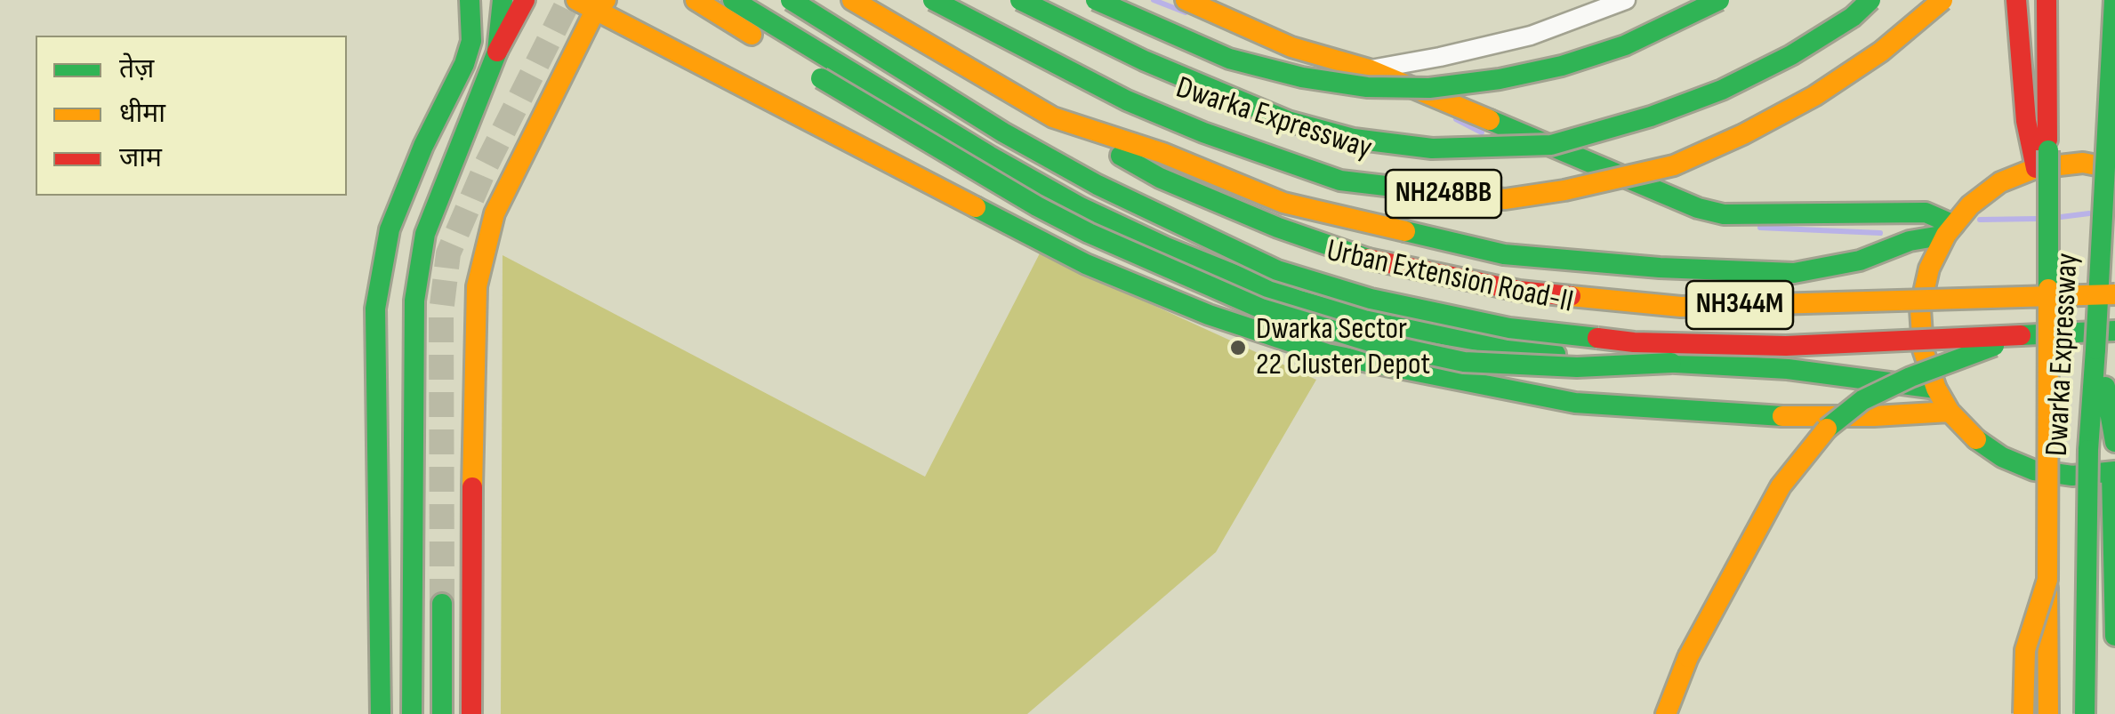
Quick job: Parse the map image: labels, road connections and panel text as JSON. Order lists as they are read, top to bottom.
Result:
{
  "streets": {
    "main road": [
      "Dwarka Expressway",
      "NH248BB",
      "Urban Extension Road-II",
      "NH344M"
    ]
  },
  "places": ["Dwarka Sector 22 Cluster Depot"],
  "legend": ["तेज़", "धीमा", "जाम"]
}
